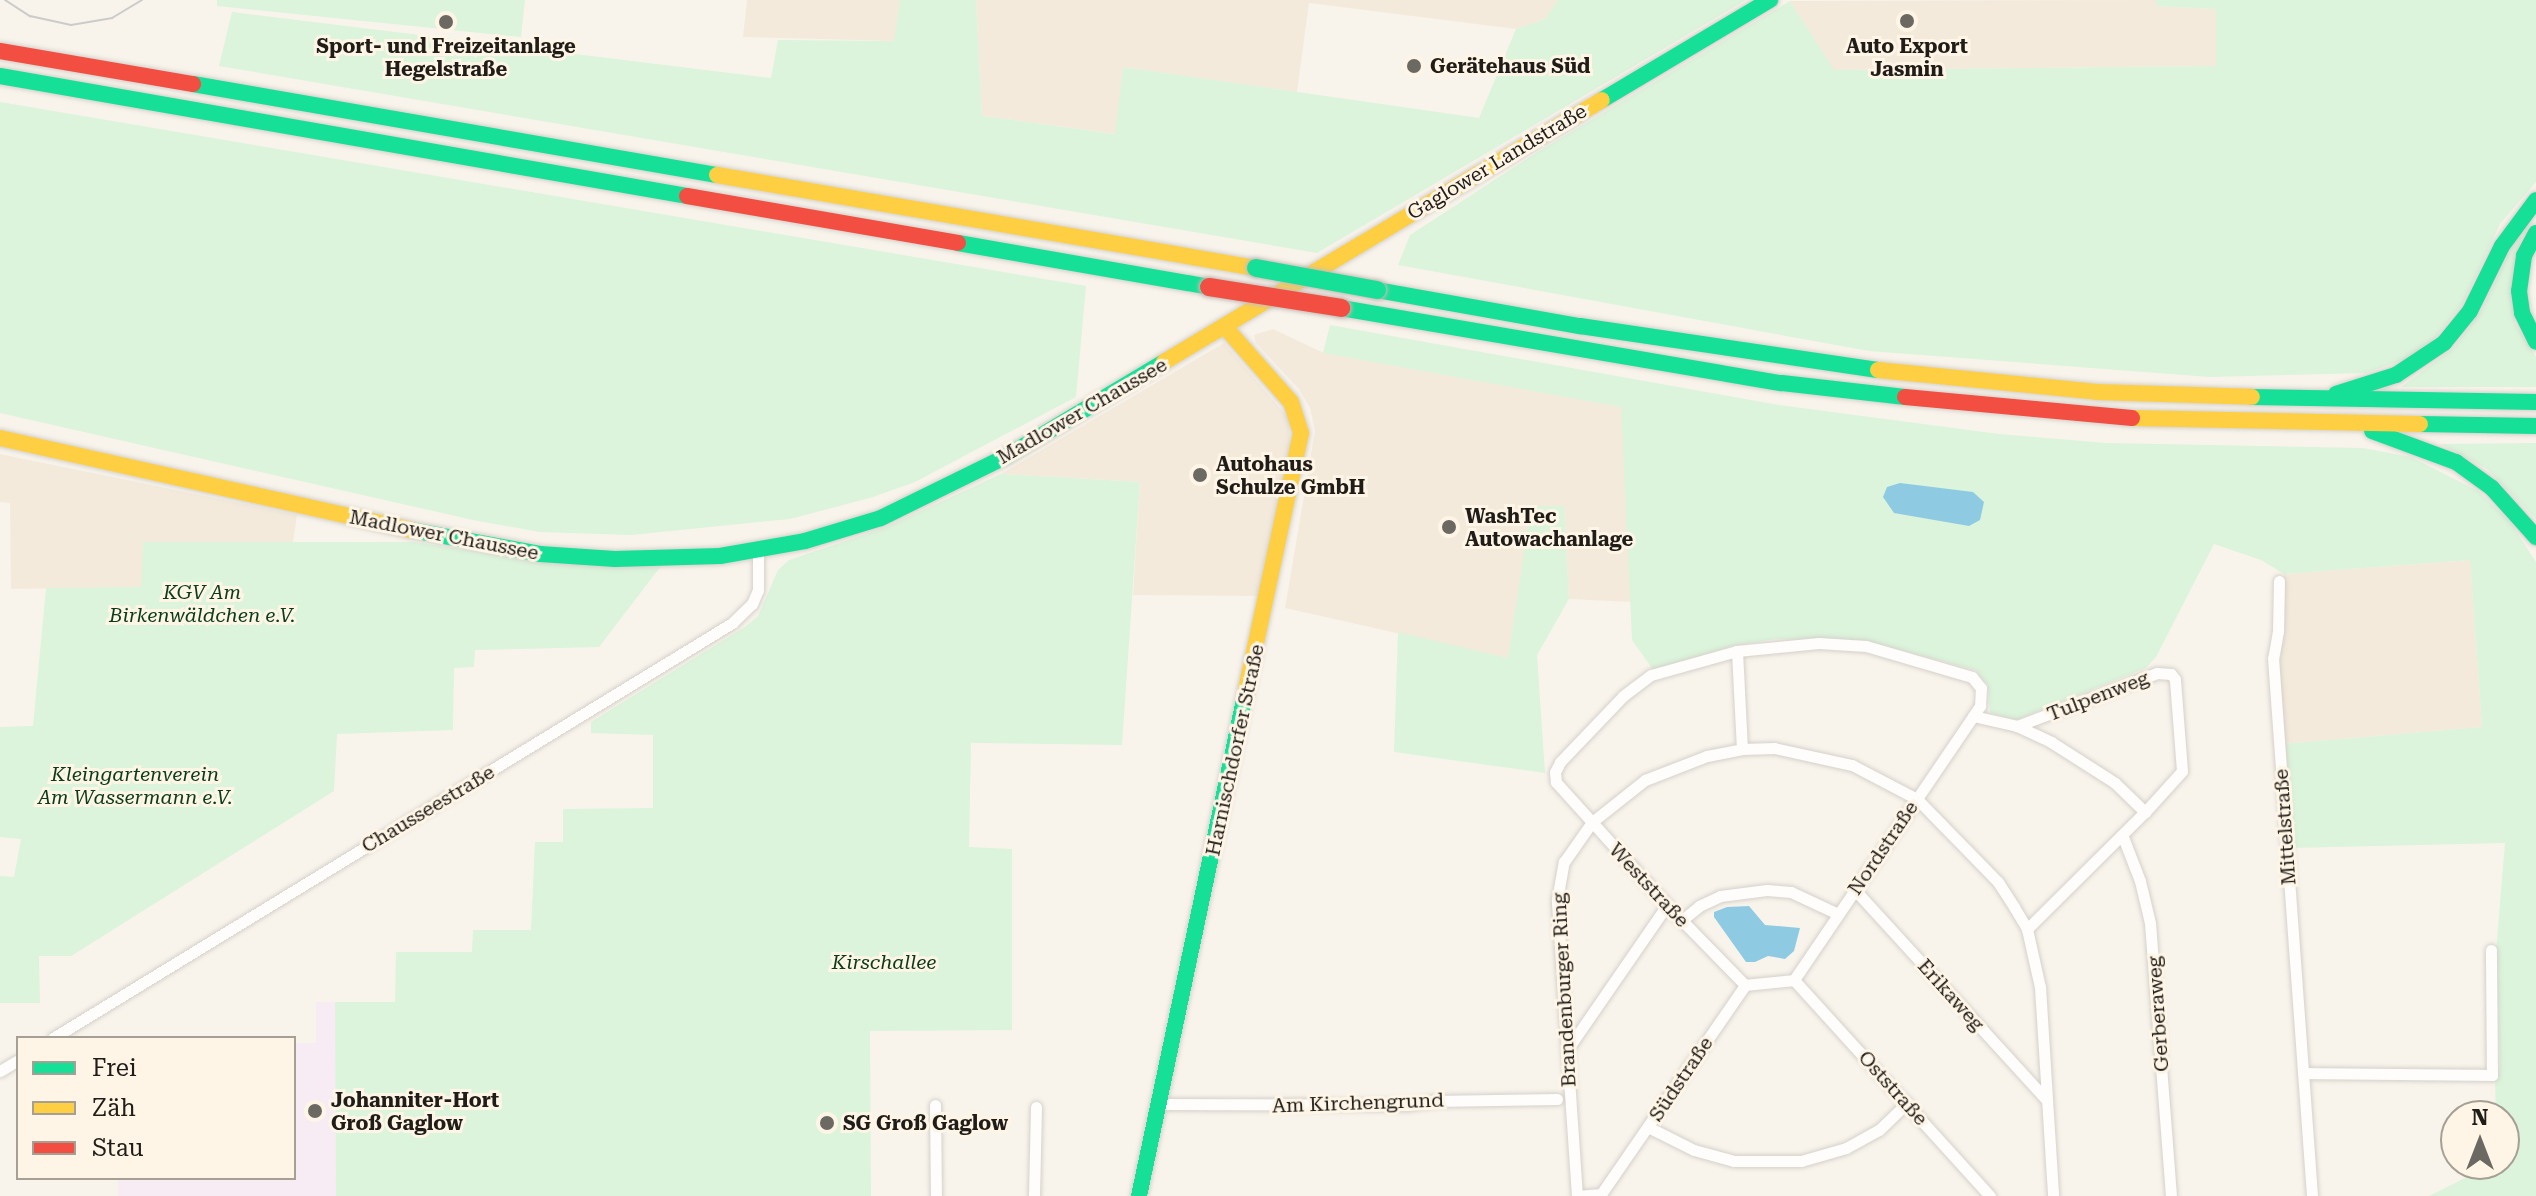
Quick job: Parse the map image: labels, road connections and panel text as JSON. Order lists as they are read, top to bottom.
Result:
{
  "streets": {
    "main road": ["Gaglower Landstraße", "Madlower Chaussee", "Harnischdorfer Straße"],
    "street": [
      "Tulpenweg",
      "Chausseestraße",
      "Mittelstraße",
      "Nordstraße",
      "Weststraße",
      "Brandenburger Ring",
      "Erikaweg",
      "Gerberaweg",
      "Südstraße",
      "Oststraße",
      "Am Kirchengrund"
    ]
  },
  "crossings": [
    ["Gaglower Landstraße", "Madlower Chaussee"],
    ["Gaglower Landstraße", "Harnischdorfer Straße"],
    ["Madlower Chaussee", "Harnischdorfer Straße"],
    ["Madlower Chaussee", "Chausseestraße"],
    ["Tulpenweg", "Nordstraße"],
    ["Tulpenweg", "Brandenburger Ring"],
    ["Tulpenweg", "Gerberaweg"],
    ["Harnischdorfer Straße", "Am Kirchengrund"],
    ["Nordstraße", "Brandenburger Ring"],
    ["Nordstraße", "Erikaweg"],
    ["Nordstraße", "Oststraße"],
    ["Weststraße", "Brandenburger Ring"],
    ["Weststraße", "Südstraße"],
    ["Brandenburger Ring", "Erikaweg"],
    ["Brandenburger Ring", "Südstraße"]
  ],
  "parks": ["KGV Am Birkenwäldchen e.V.", "Kleingartenverein Am Wassermann e.V.", "Kirschallee"],
  "places": [
    "Auto Export Jasmin",
    "Sport- und Freizeitanlage Hegelstraße",
    "Gerätehaus Süd",
    "Autohaus Schulze GmbH",
    "WashTec Autowachanlage",
    "Johanniter-Hort Groß Gaglow",
    "SG Groß Gaglow"
  ],
  "legend": ["Frei", "Zäh", "Stau"],
  "north": "top"
}
